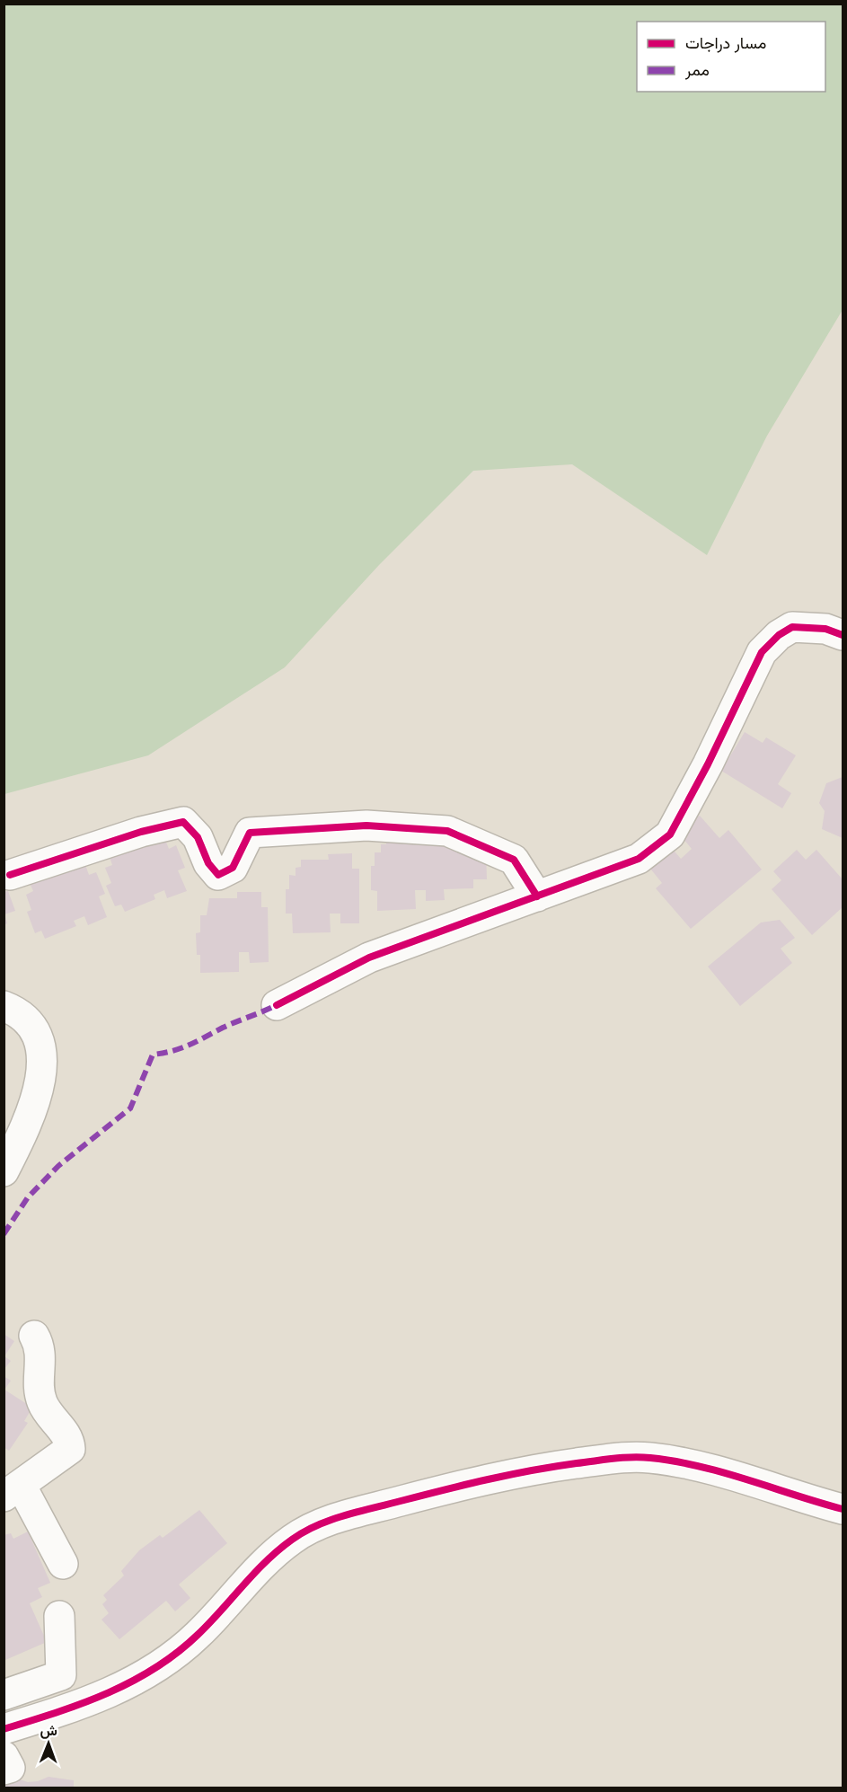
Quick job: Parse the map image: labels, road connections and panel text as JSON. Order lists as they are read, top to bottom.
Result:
{
  "legend": ["مسار دراجات", "ممر"],
  "north": "top"
}
